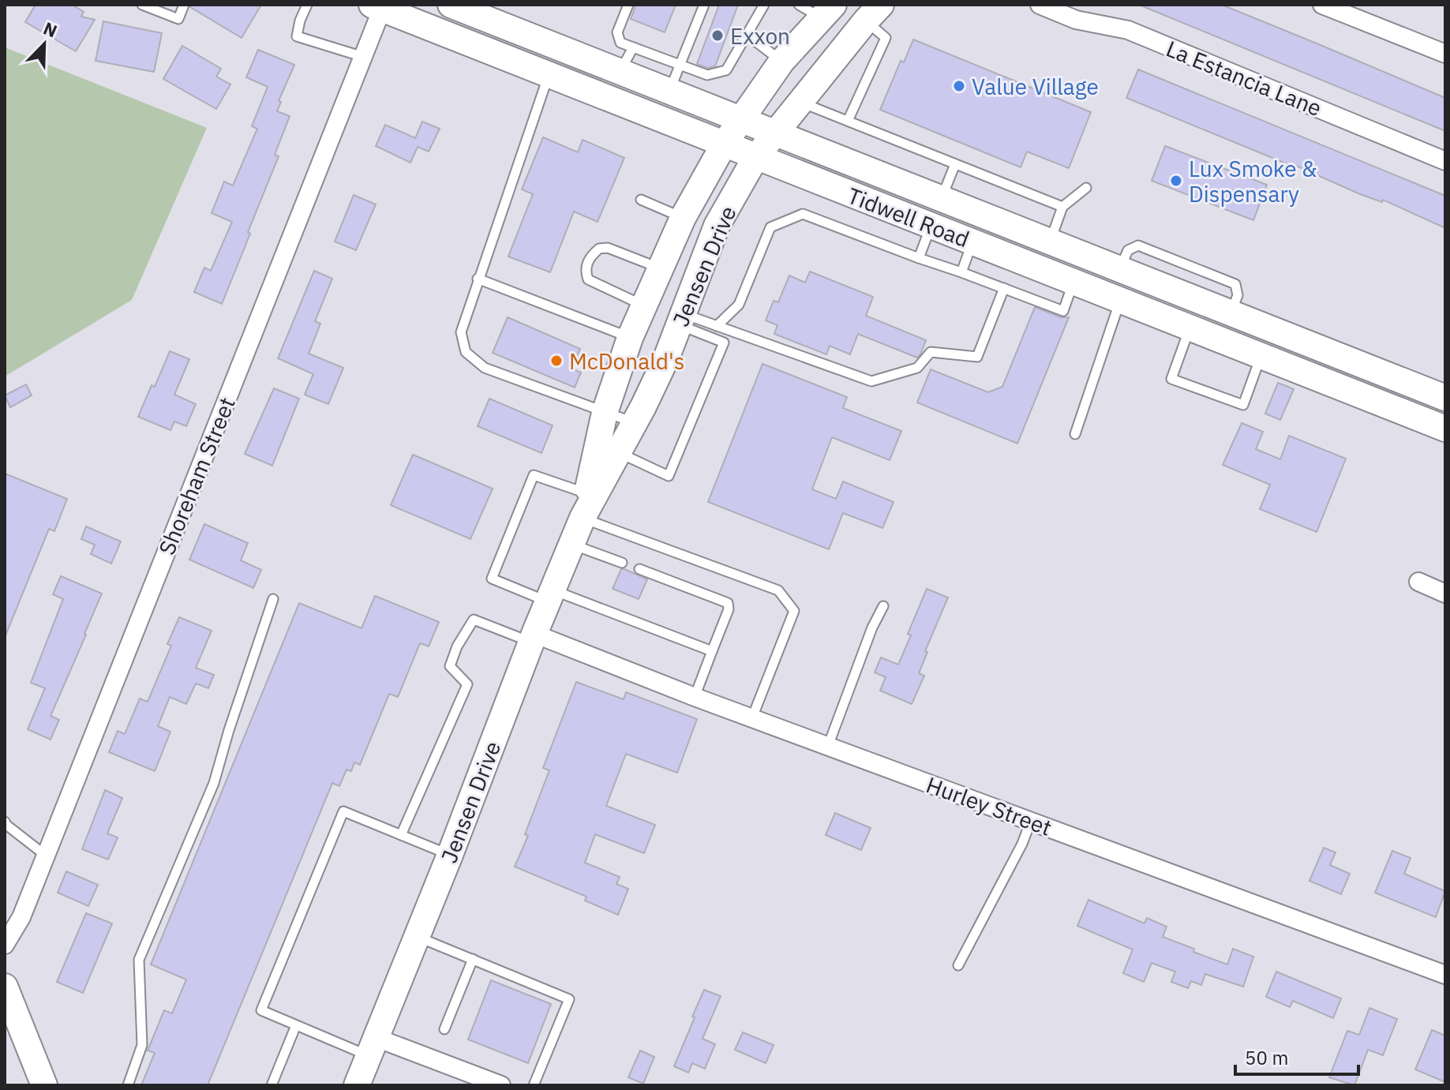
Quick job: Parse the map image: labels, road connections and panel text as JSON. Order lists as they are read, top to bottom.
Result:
{
  "streets": {
    "main road": ["Tidwell Road", "Jensen Drive"],
    "street": ["La Estancia Lane", "Shoreham Street", "Hurley Street"]
  },
  "crossings": [
    ["Tidwell Road", "Jensen Drive"],
    ["Tidwell Road", "Shoreham Street"],
    ["Jensen Drive", "Hurley Street"]
  ],
  "places": [
    "Exxon",
    "Value Village",
    "Lux Smoke & Dispensary",
    "McDonald's"
  ],
  "scale_bar": "50 m",
  "north": "top right"
}
